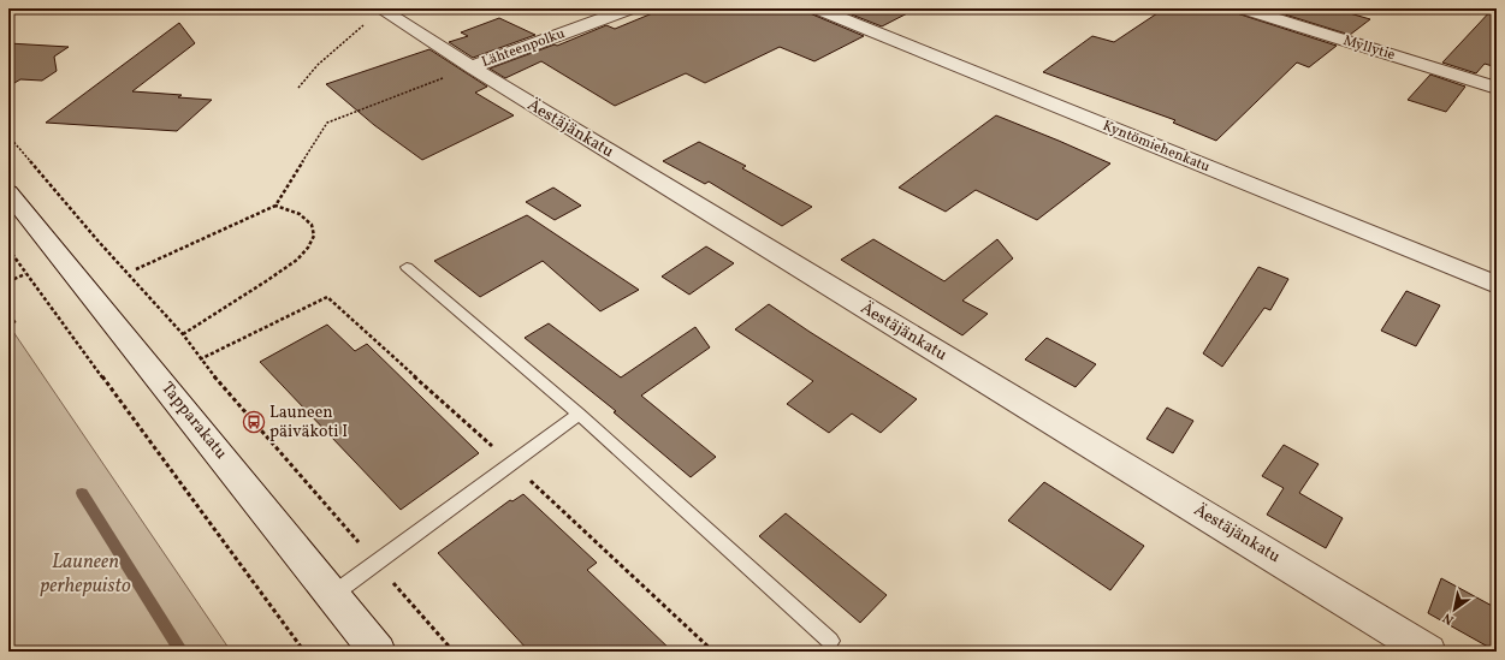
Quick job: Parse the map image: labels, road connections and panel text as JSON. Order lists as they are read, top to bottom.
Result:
{
  "streets": {
    "street": [
      "Lähteenpolku",
      "Myllytie",
      "Äestäjänkatu",
      "Kyntömiehenkatu",
      "Tapparakatu"
    ]
  },
  "crossings": [
    ["Lähteenpolku", "Äestäjänkatu"]
  ],
  "parks": ["Launeen perhepuisto"],
  "places": {
    "bus stop": ["Launeen päiväkoti I"]
  },
  "north": "bottom left"
}
